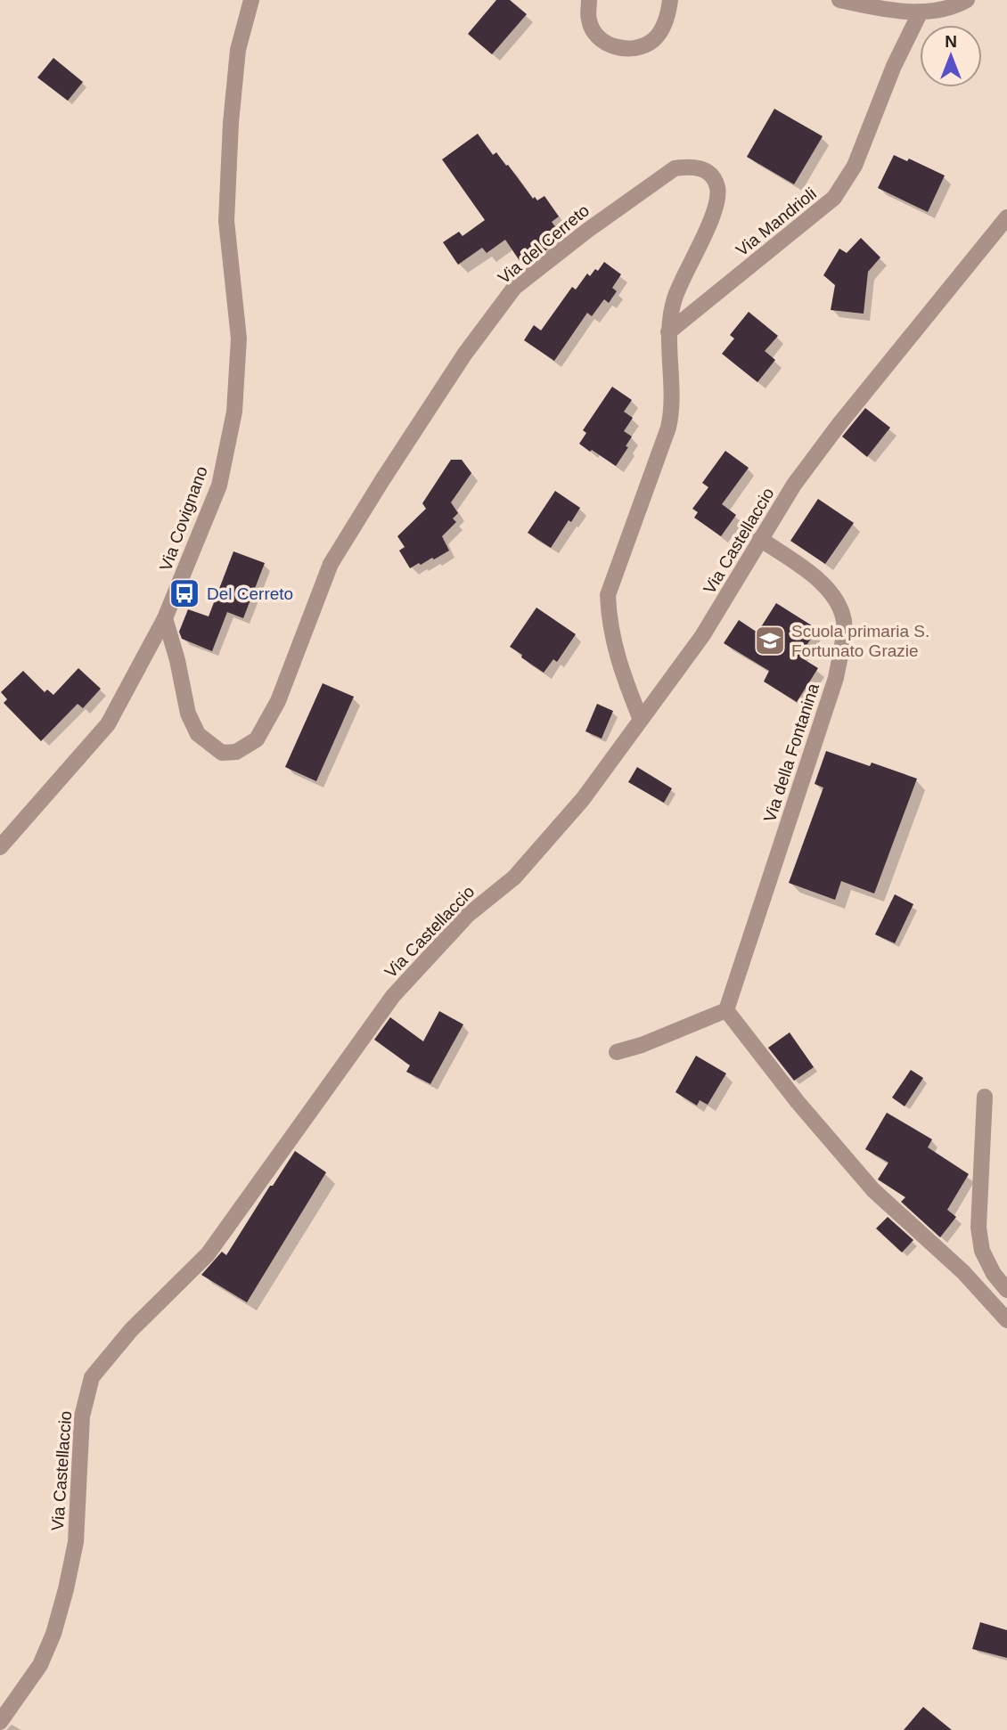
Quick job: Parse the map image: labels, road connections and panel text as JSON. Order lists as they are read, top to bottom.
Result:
{
  "streets": {
    "street": [
      "Via Mandrioli",
      "Via del Cerreto",
      "Via Covignano",
      "Via Castellaccio",
      "Via della Fontanina"
    ]
  },
  "crossings": [
    ["Via Mandrioli", "Via del Cerreto"],
    ["Via del Cerreto", "Via Covignano"],
    ["Via del Cerreto", "Via Castellaccio"],
    ["Via Castellaccio", "Via della Fontanina"]
  ],
  "places": {
    "bus stop": ["Del Cerreto"],
    "school or university": ["Scuola primaria S. Fortunato Grazie"]
  },
  "north": "top"
}
